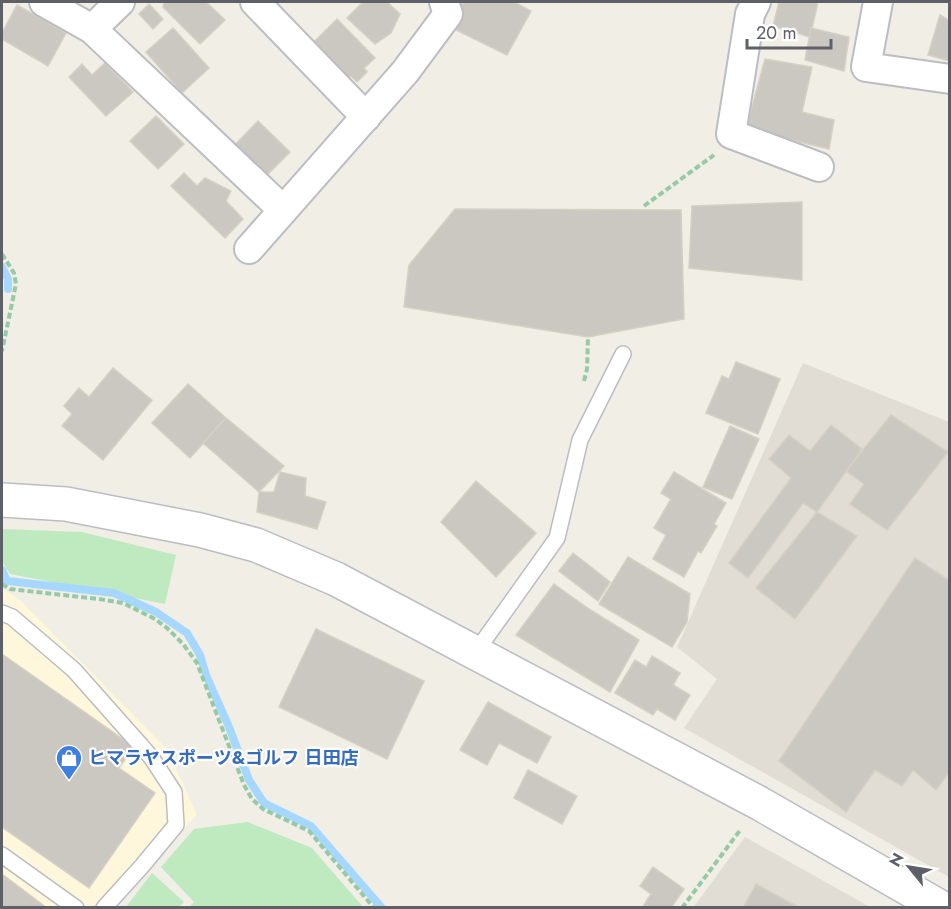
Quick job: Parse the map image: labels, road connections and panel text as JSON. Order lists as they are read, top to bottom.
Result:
{
  "places": {
    "shop": ["ヒマラヤスポーツ&ゴルフ 日田店"]
  },
  "scale_bar": "20 m",
  "north": "top left"
}
